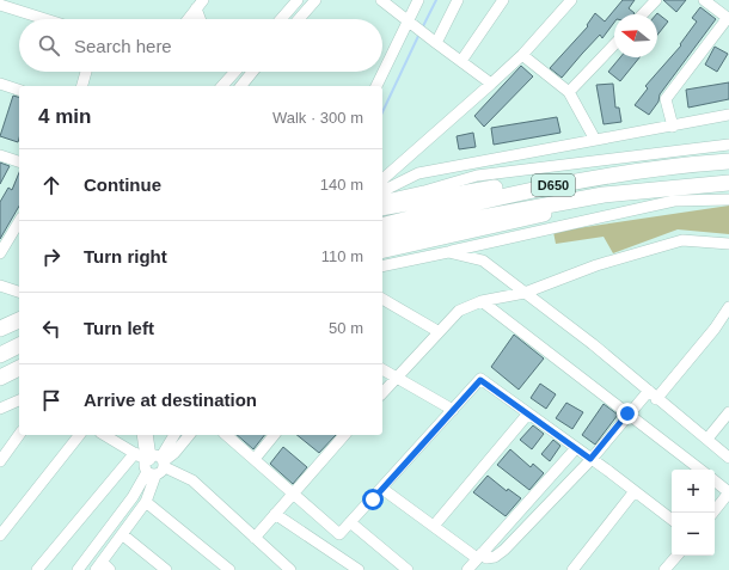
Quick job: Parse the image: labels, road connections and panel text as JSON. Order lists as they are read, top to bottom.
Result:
{
  "streets": {
    "highway": ["D650"]
  },
  "north": "left",
  "page": {
    "search": "Search here",
    "heading": ["4 min", "Walk · 300 m"],
    "list": [
      ["Continue", "140 m"],
      ["Turn right", "110 m"],
      ["Turn left", "50 m"],
      "Arrive at destination"
    ],
    "map_buttons": ["+", "−"]
  }
}
